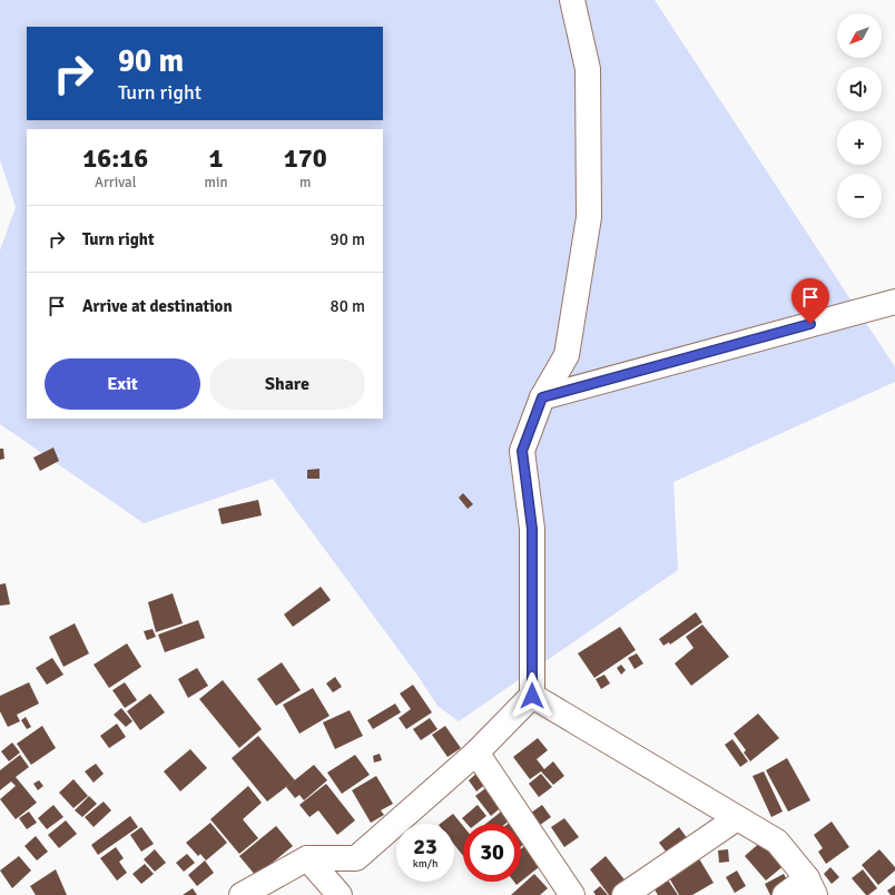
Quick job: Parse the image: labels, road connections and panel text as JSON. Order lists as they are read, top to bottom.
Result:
{
  "north": "bottom left",
  "page": {
    "map_buttons": ["+", "−"],
    "turn": ["90 m", "Turn right"],
    "eta": [
      "16:16",
      "Arrival",
      "1",
      "min",
      "170",
      "m"
    ],
    "list": [
      {
        "name": "Turn right",
        "value": "90 m"
      },
      {
        "name": "Arrive at destination",
        "value": "80 m"
      }
    ],
    "buttons": ["Exit", "Share"],
    "speed": "23 km/h",
    "limit": "30"
  }
}
